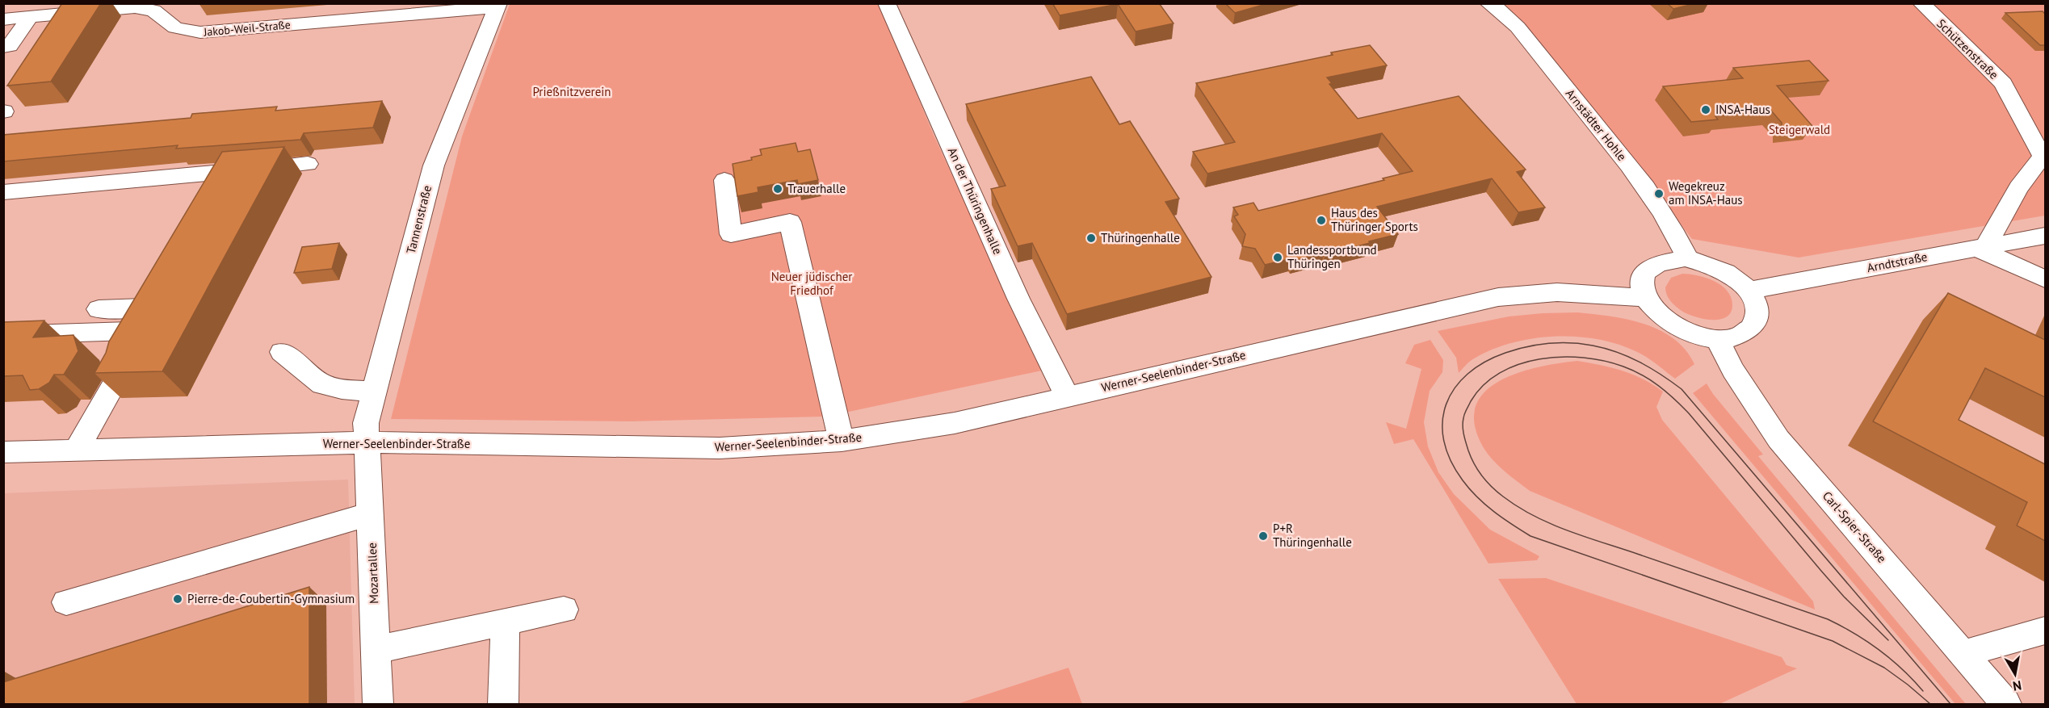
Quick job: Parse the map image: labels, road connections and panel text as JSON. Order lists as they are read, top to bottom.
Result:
{
  "streets": {
    "street": [
      "Jakob-Weil-Straße",
      "Schützenstraße",
      "Arnstädter Hohle",
      "An der Thüringenhalle",
      "Tannenstraße",
      "Arndtstraße",
      "Werner-Seelenbinder-Straße",
      "Carl-Spier-Straße",
      "Mozartallee"
    ]
  },
  "crossings": [
    ["Jakob-Weil-Straße", "Tannenstraße"],
    ["Schützenstraße", "Arndtstraße"],
    ["Arnstädter Hohle", "Arndtstraße"],
    ["Arnstädter Hohle", "Werner-Seelenbinder-Straße"],
    ["Arnstädter Hohle", "Carl-Spier-Straße"],
    ["An der Thüringenhalle", "Werner-Seelenbinder-Straße"],
    ["Tannenstraße", "Werner-Seelenbinder-Straße"],
    ["Tannenstraße", "Mozartallee"],
    ["Arndtstraße", "Werner-Seelenbinder-Straße"],
    ["Arndtstraße", "Carl-Spier-Straße"],
    ["Werner-Seelenbinder-Straße", "Carl-Spier-Straße"],
    ["Werner-Seelenbinder-Straße", "Mozartallee"]
  ],
  "parks": ["Prießnitzverein", "Steigerwald", "Neuer jüdischer Friedhof"],
  "places": [
    "INSA-Haus",
    "Trauerhalle",
    "Wegekreuz am INSA-Haus",
    "Haus des Thüringer Sports",
    "Thüringenhalle",
    "Landessportbund Thüringen",
    "P+R Thüringenhalle",
    "Pierre-de-Coubertin-Gymnasium"
  ],
  "north": "bottom"
}
